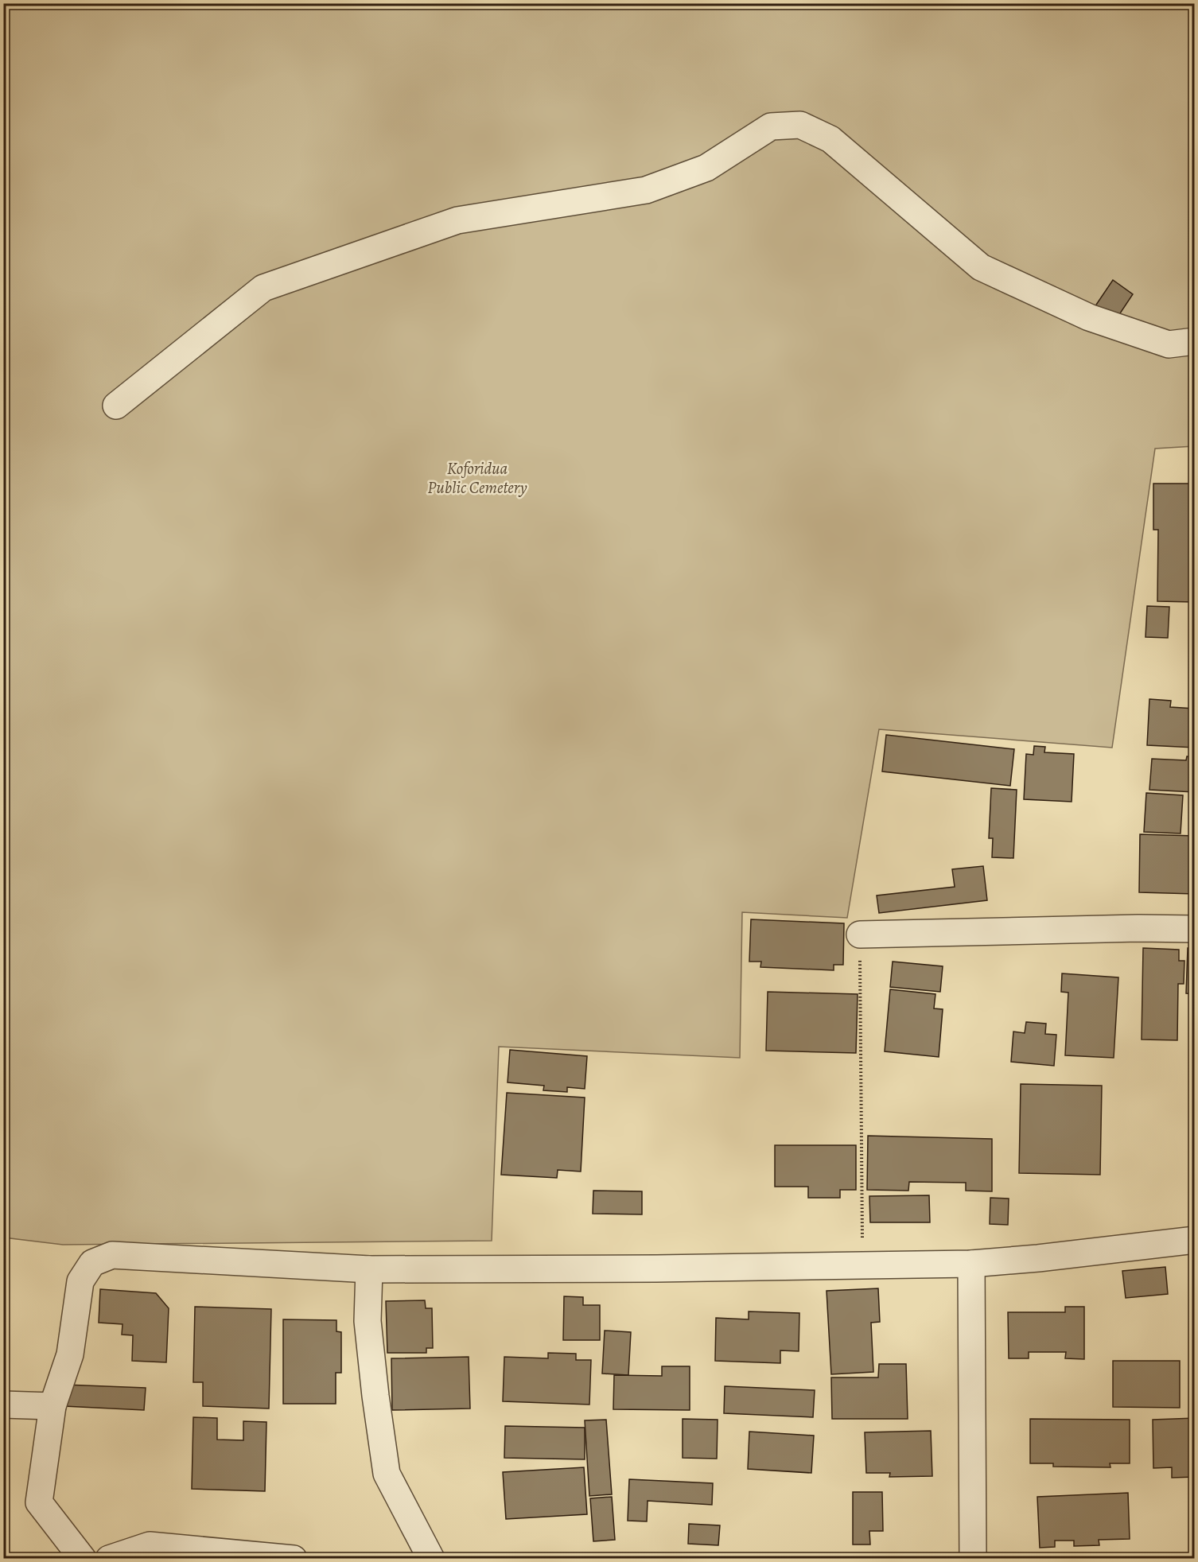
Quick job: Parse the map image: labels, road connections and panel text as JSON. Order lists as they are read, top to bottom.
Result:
{
  "parks": ["Koforidua Public Cemetery"]
}
